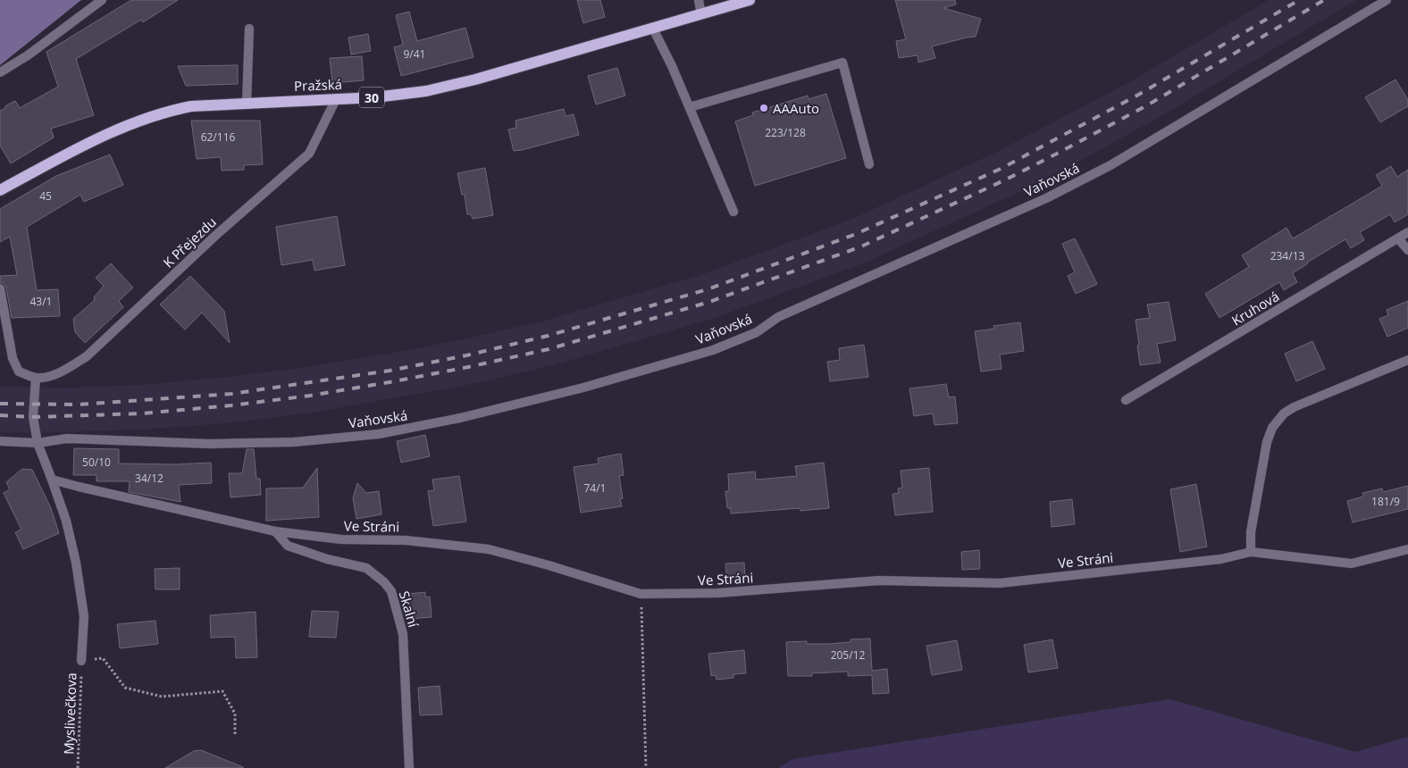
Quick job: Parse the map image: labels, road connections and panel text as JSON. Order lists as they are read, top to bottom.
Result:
{
  "streets": {
    "main road": ["Pražská", "30"],
    "street": [
      "Vaňovská",
      "K Přejezdu",
      "Kruhová",
      "Ve Stráni",
      "Skalní"
    ],
    "path": ["Myslivečkova"]
  },
  "crossings": [
    ["Pražská", "K Přejezdu"],
    ["Ve Stráni", "Skalní"]
  ],
  "places": ["AAAuto"],
  "house_numbers": [
    "9/41",
    "223/128",
    "62/116",
    "45",
    "234/13",
    "43/1",
    "50/10",
    "34/12",
    "74/1",
    "181/9",
    "205/12"
  ]
}
